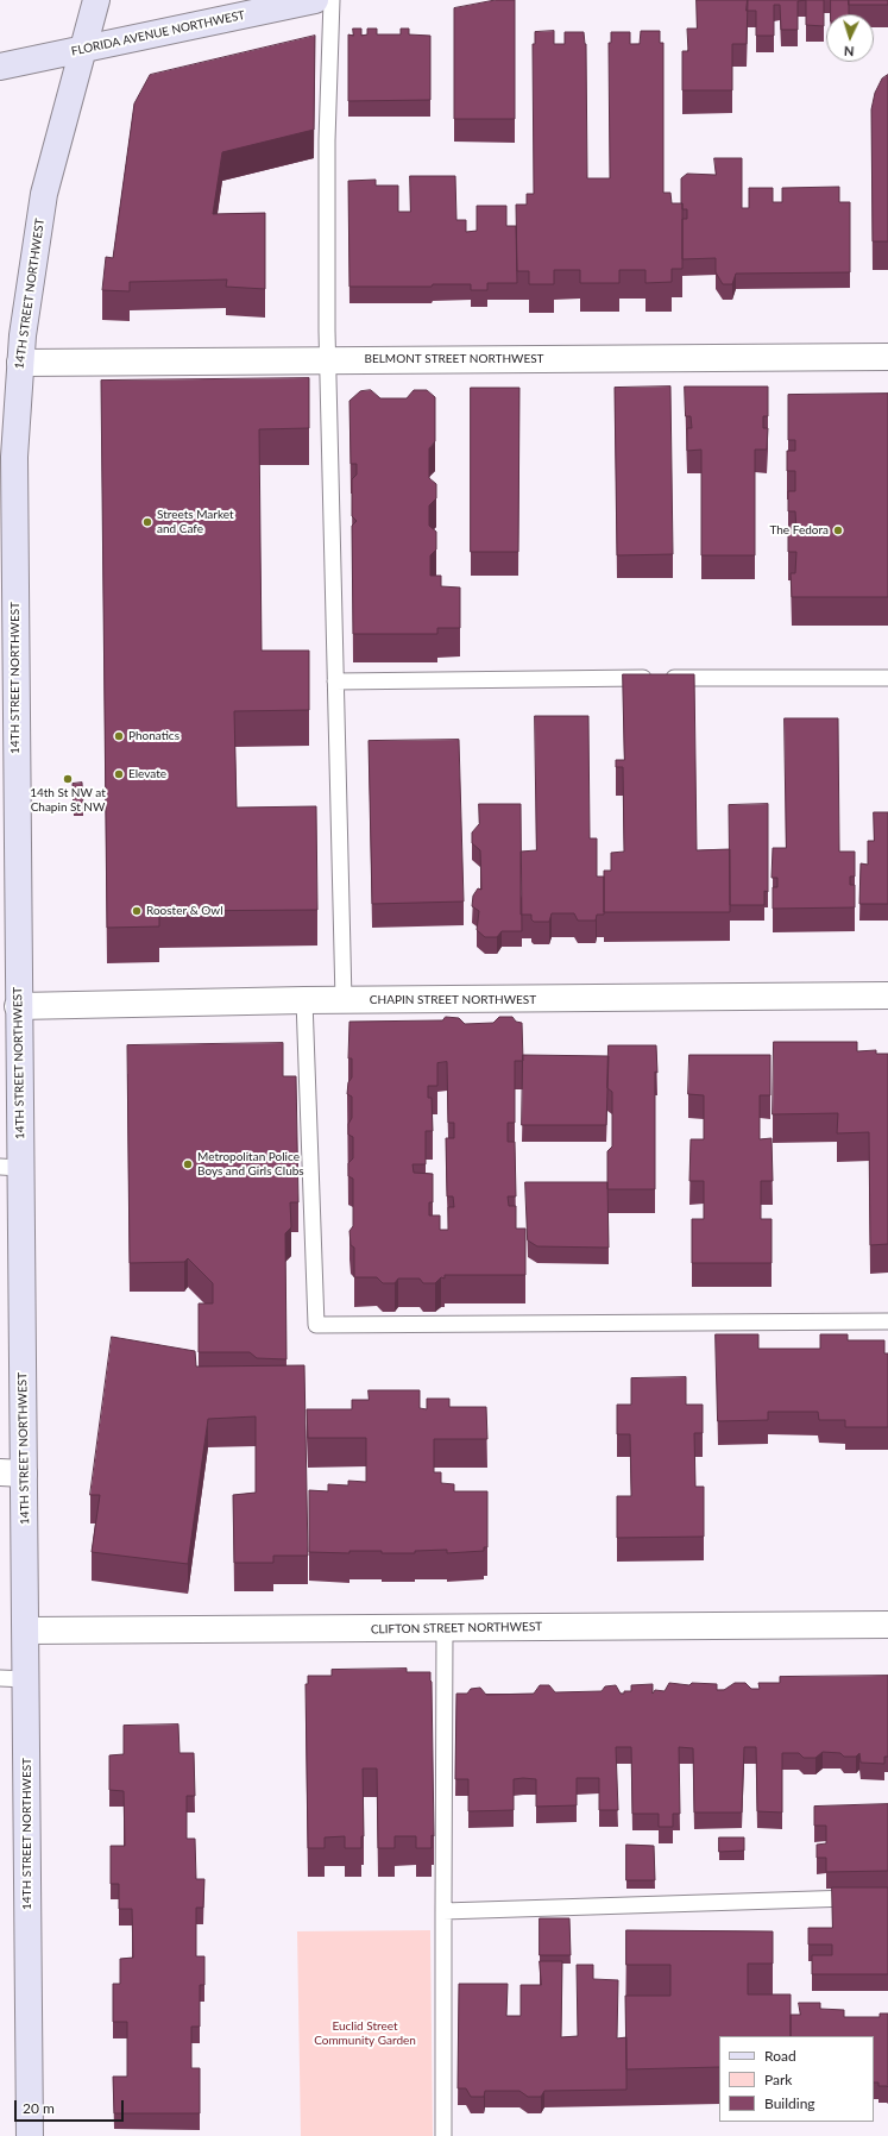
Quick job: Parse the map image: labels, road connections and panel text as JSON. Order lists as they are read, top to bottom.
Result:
{
  "streets": {
    "main road": ["FLORIDA AVENUE NORTHWEST", "14TH STREET NORTHWEST"],
    "street": ["BELMONT STREET NORTHWEST", "CHAPIN STREET NORTHWEST", "CLIFTON STREET NORTHWEST"]
  },
  "crossings": [
    ["FLORIDA AVENUE NORTHWEST", "14TH STREET NORTHWEST"],
    ["14TH STREET NORTHWEST", "BELMONT STREET NORTHWEST"],
    ["14TH STREET NORTHWEST", "CHAPIN STREET NORTHWEST"],
    ["14TH STREET NORTHWEST", "CLIFTON STREET NORTHWEST"]
  ],
  "parks": ["Euclid Street Community Garden"],
  "places": [
    "Streets Market and Cafe",
    "The Fedora",
    "Phonatics",
    "Elevate",
    "14th St NW at Chapin St NW",
    "Rooster & Owl",
    "Metropolitan Police Boys and Girls Clubs"
  ],
  "legend": ["Road", "Park", "Building"],
  "scale_bar": "20 m",
  "north": "bottom"
}
